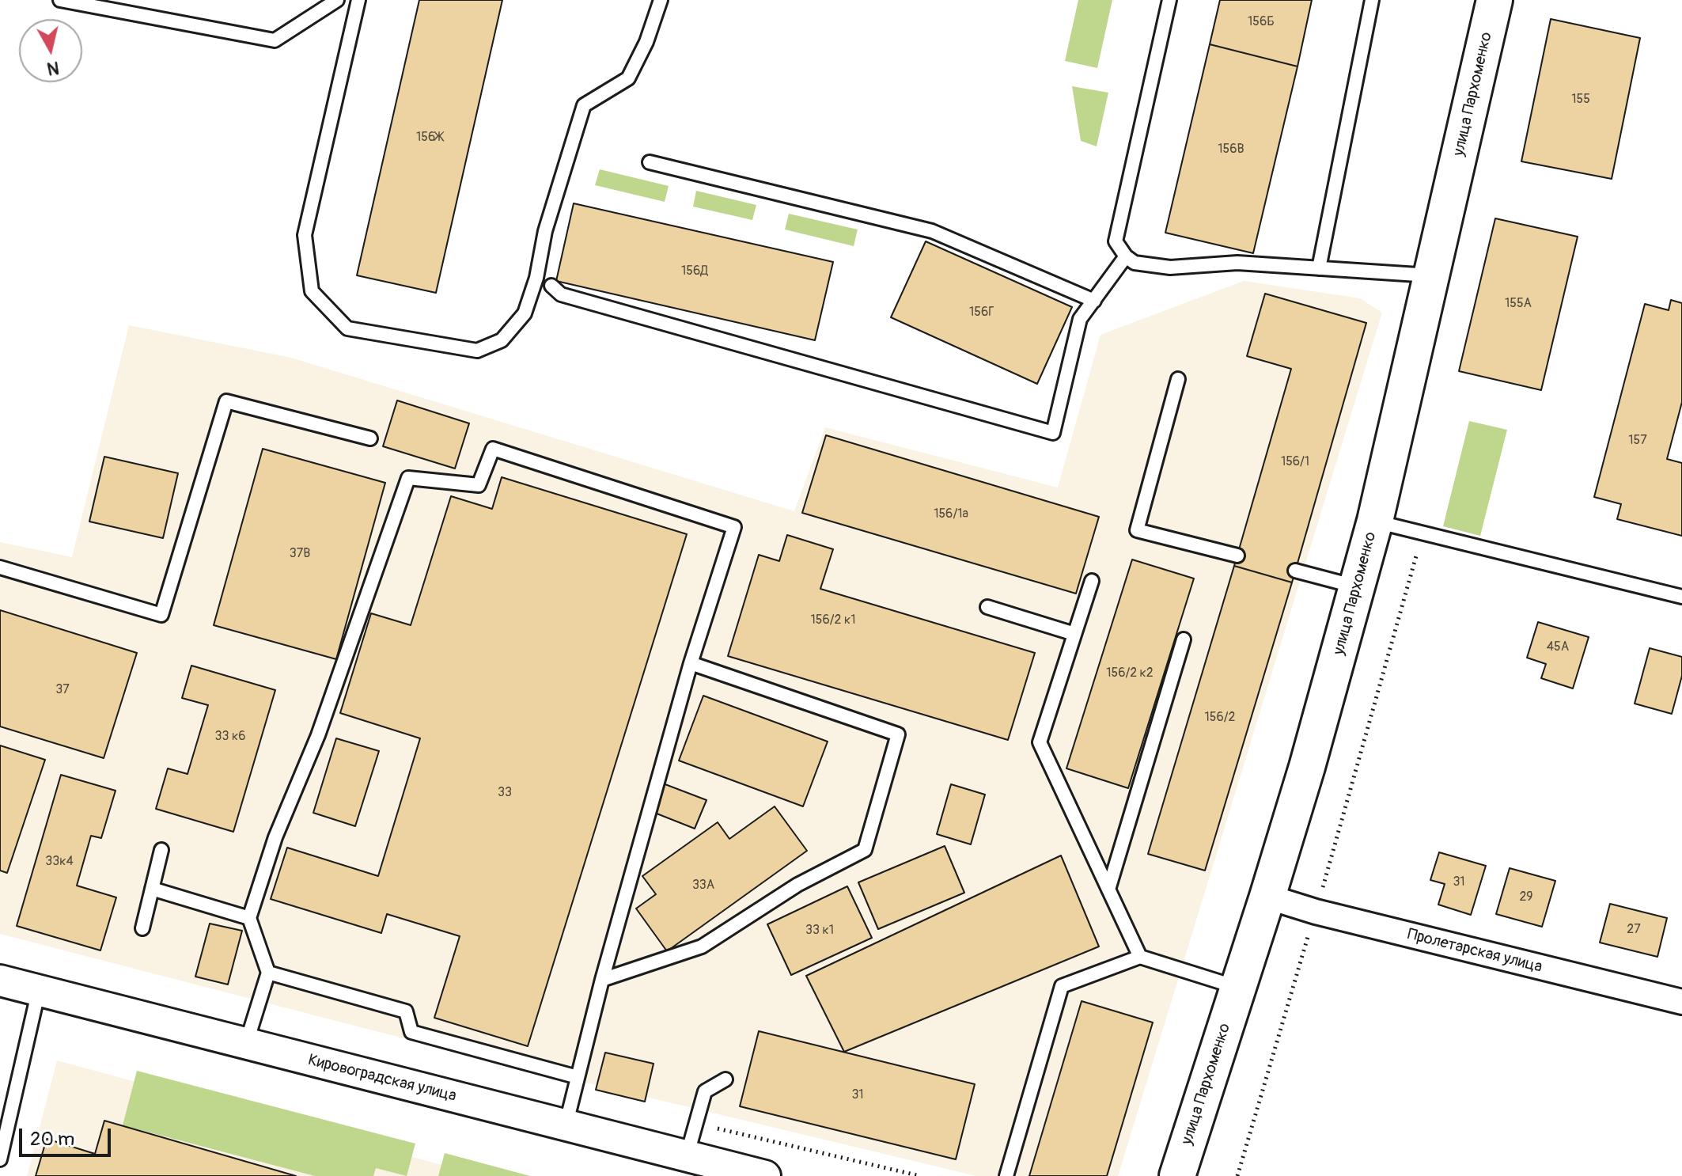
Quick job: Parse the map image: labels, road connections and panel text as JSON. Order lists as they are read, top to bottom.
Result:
{
  "streets": {
    "main road": ["улица Пархоменко"],
    "street": ["Пролетарская улица", "Кировоградская улица"]
  },
  "crossings": [
    ["улица Пархоменко", "Пролетарская улица"]
  ],
  "house_numbers": [
    "156Б",
    "155",
    "156Ж",
    "156В",
    "156Д",
    "155А",
    "156Г",
    "157",
    "156/1",
    "156/1а",
    "37В",
    "156/2 к1",
    "45А",
    "156/2 к2",
    "37",
    "156/2",
    "33 к6",
    "33",
    "33к4",
    "31",
    "33А",
    "29",
    "27",
    "33 к1",
    "31"
  ],
  "scale_bar": "20 m",
  "north": "bottom"
}
